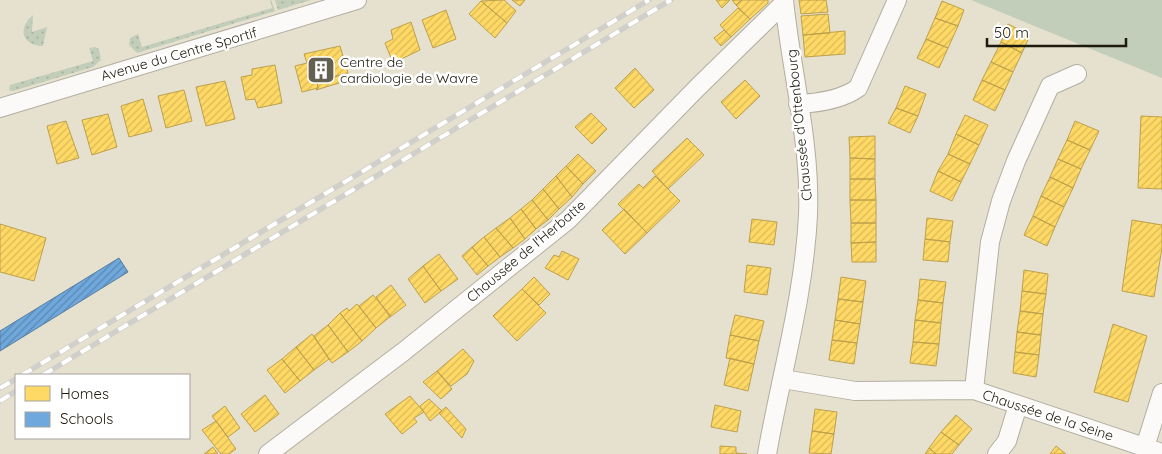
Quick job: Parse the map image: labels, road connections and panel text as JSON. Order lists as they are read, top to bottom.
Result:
{
  "streets": {
    "street": [
      "Avenue du Centre Sportif",
      "Chaussée d'Ottenbourg",
      "Chaussée de l'Herbatte",
      "Chaussée de la Seine"
    ]
  },
  "crossings": [
    ["Chaussée d'Ottenbourg", "Chaussée de l'Herbatte"],
    ["Chaussée d'Ottenbourg", "Chaussée de la Seine"]
  ],
  "places": {
    "building": ["Centre de cardiologie de Wavre"]
  },
  "legend": ["Homes", "Schools"],
  "scale_bar": "50 m"
}
